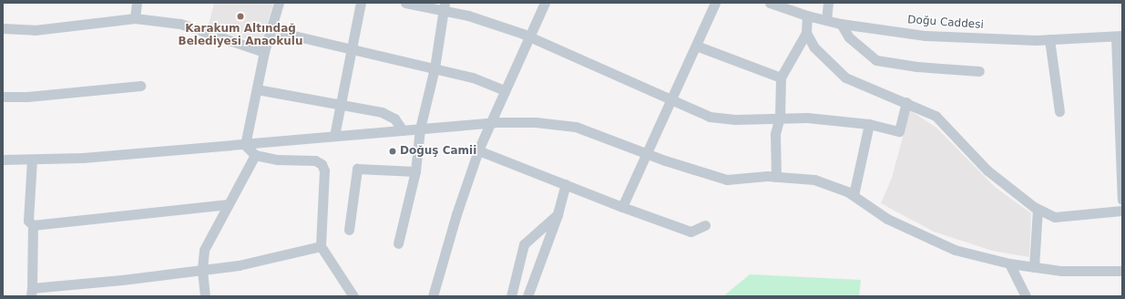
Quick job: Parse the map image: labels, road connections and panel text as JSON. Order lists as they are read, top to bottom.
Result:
{
  "streets": {
    "street": ["Doğu Caddesi"]
  },
  "places": ["Karakum Altındağ Belediyesi Anaokulu", "Doğuş Camii"]
}
